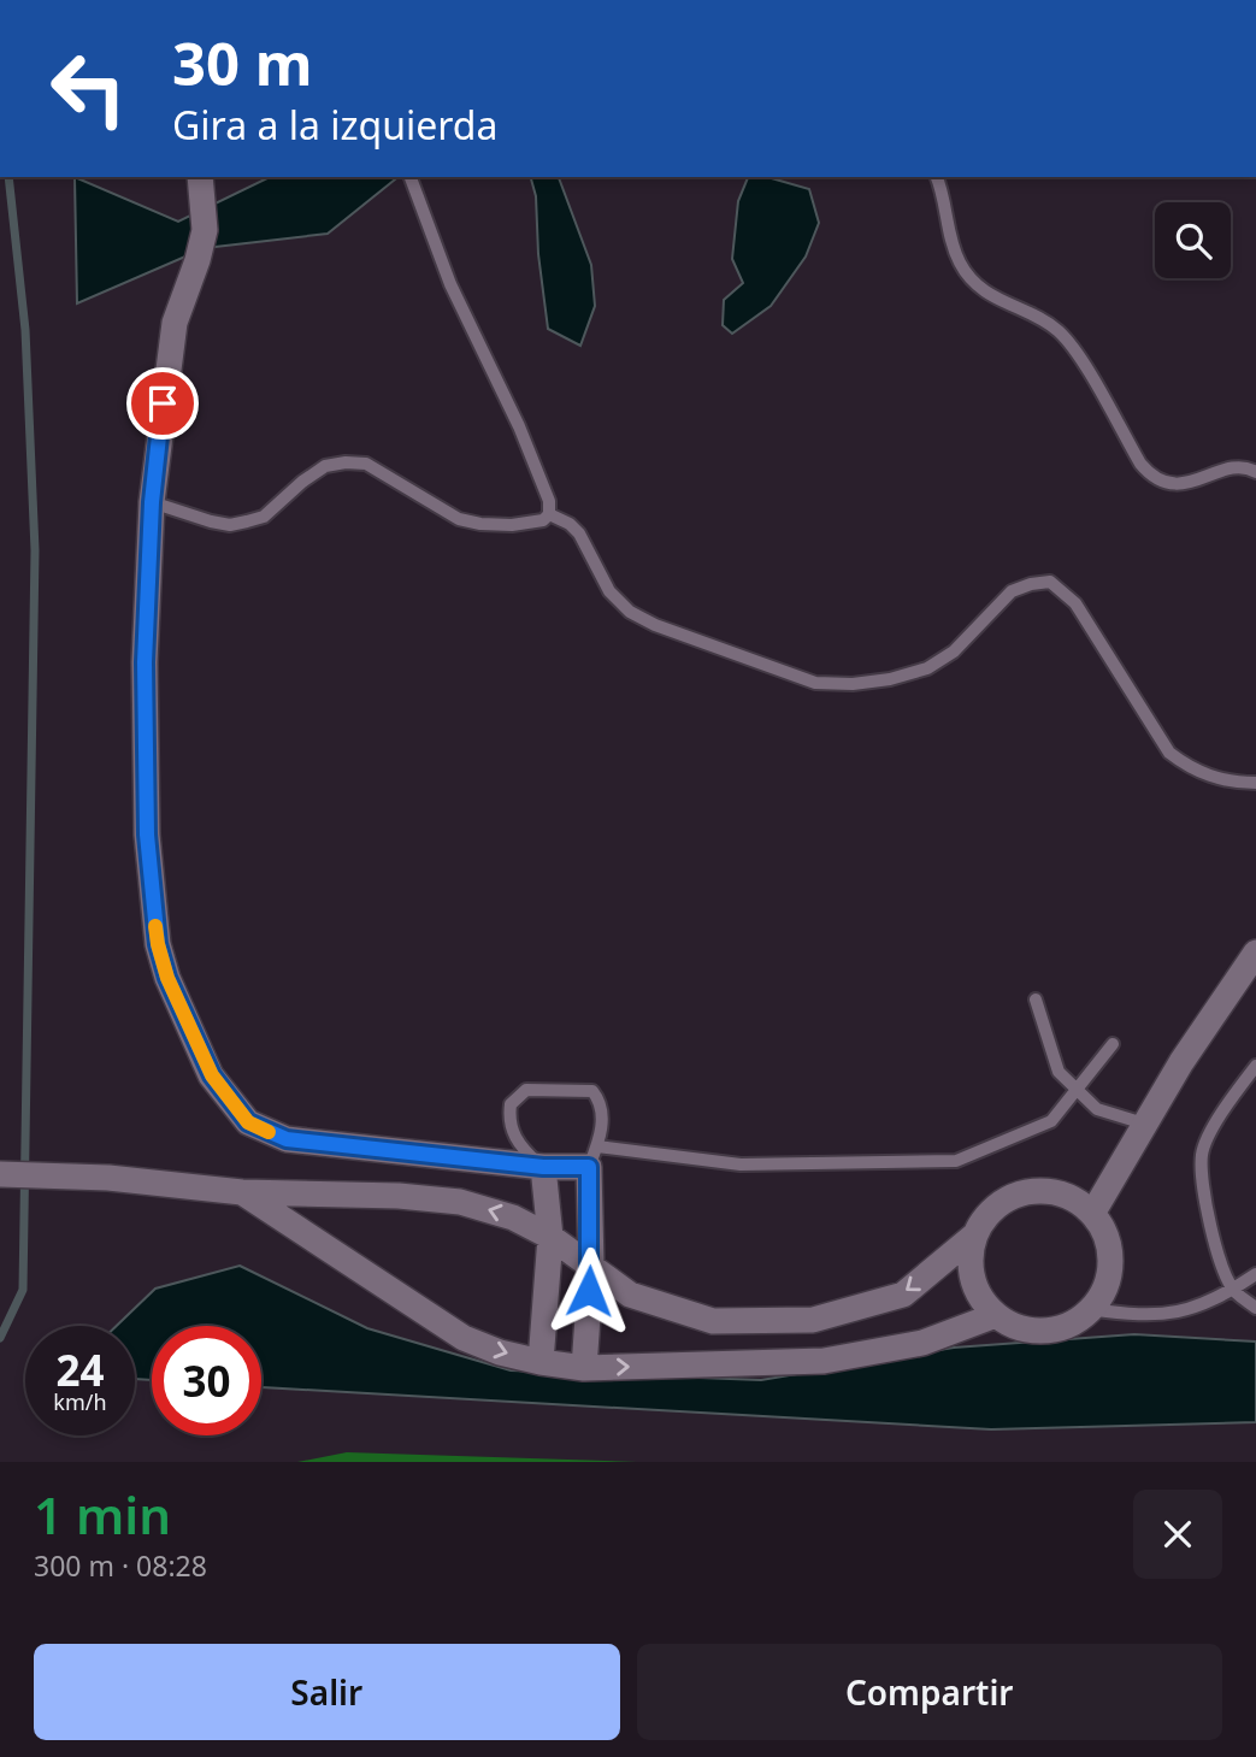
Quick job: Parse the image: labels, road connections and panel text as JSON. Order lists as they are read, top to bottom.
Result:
{
  "page": {
    "turn": ["30 m", "Gira a la izquierda"],
    "speed": "24 km/h",
    "limit": "30",
    "heading": ["1 min", "300 m · 08:28"],
    "buttons": ["Salir", "Compartir"]
  }
}
